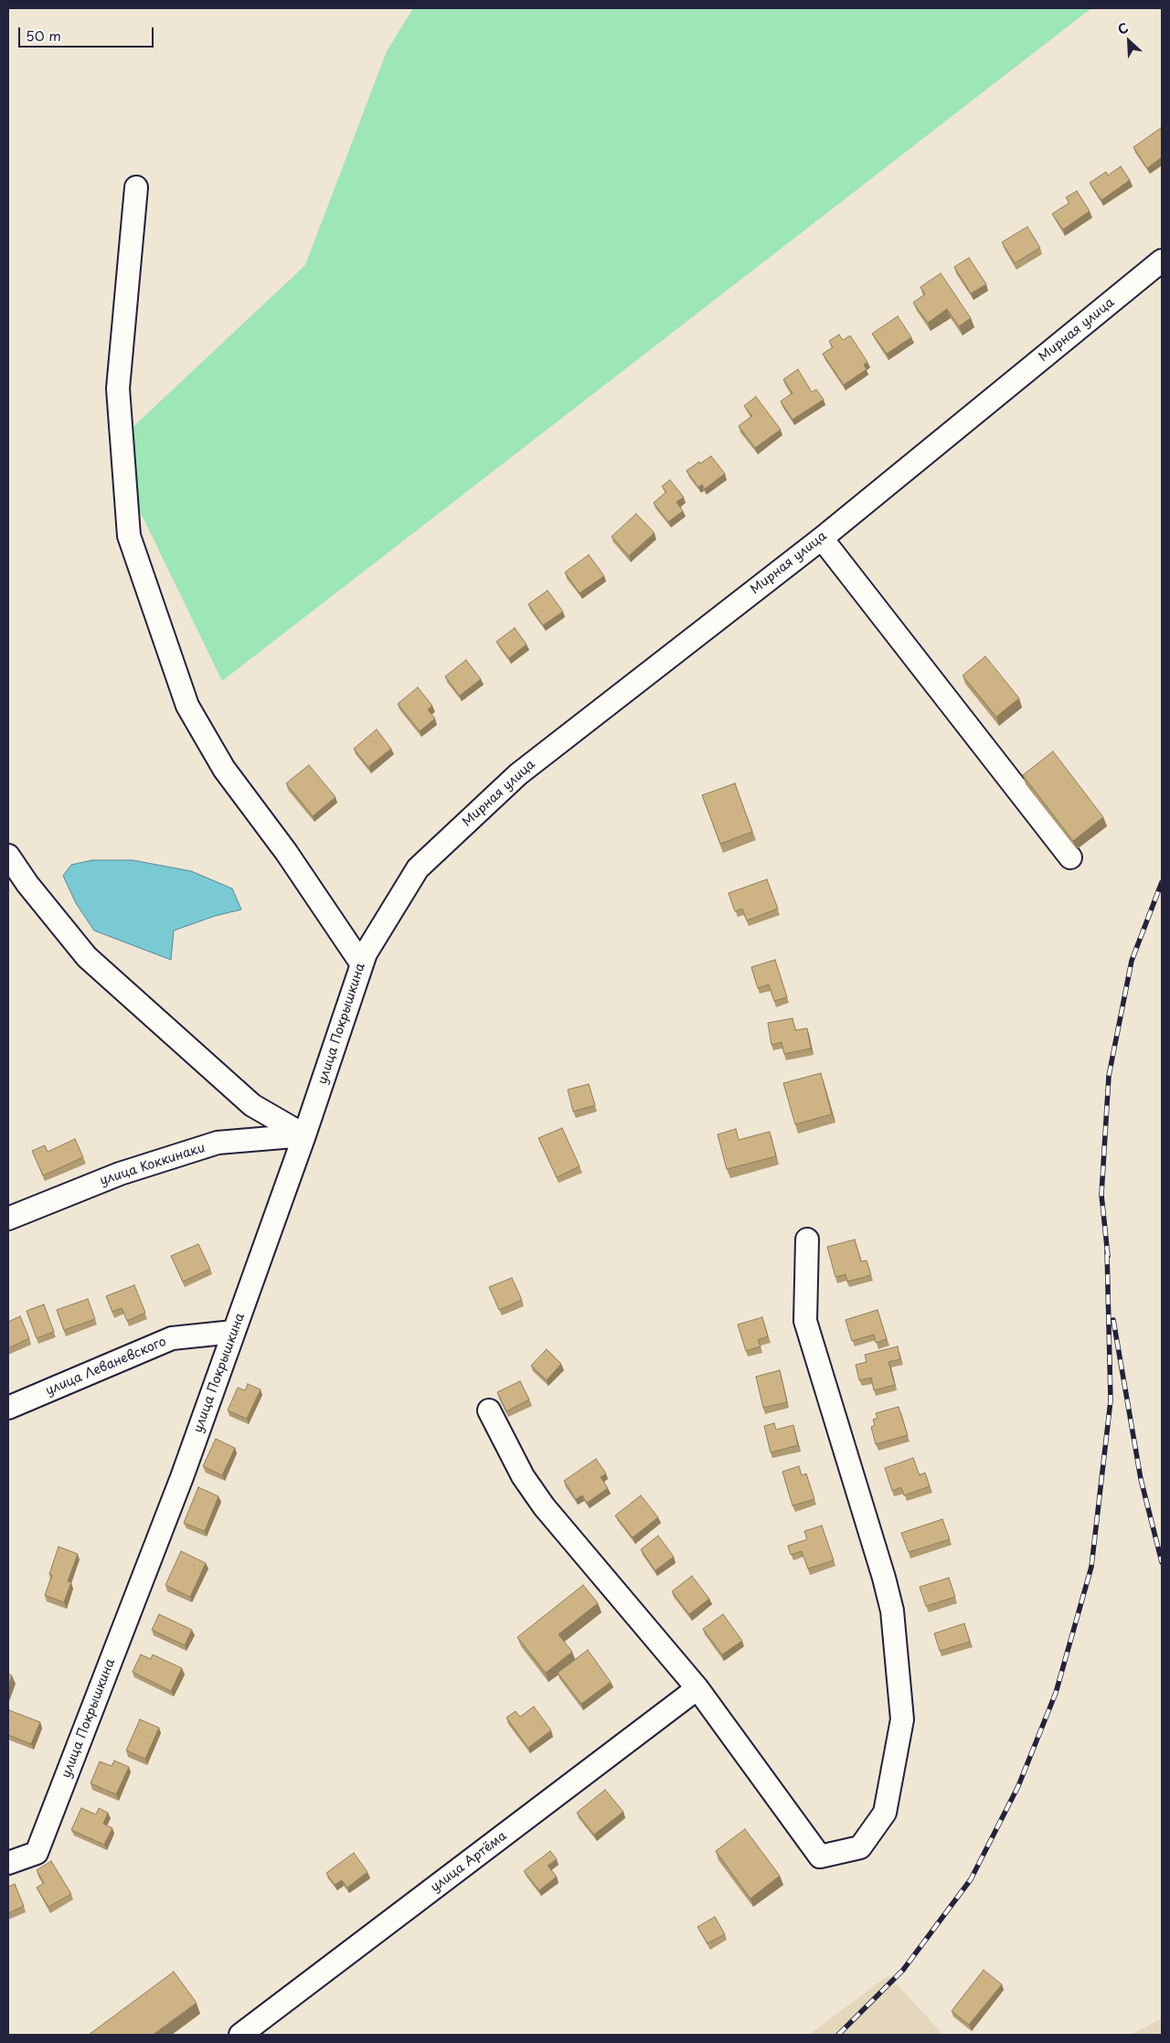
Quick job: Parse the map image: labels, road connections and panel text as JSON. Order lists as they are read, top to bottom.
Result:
{
  "streets": {
    "street": [
      "Мирная улица",
      "улица Покрышкина",
      "улица Коккинаки",
      "улица Леваневского",
      "улица Артёма"
    ]
  },
  "crossings": [
    ["Мирная улица", "улица Покрышкина"],
    ["улица Покрышкина", "улица Коккинаки"],
    ["улица Покрышкина", "улица Леваневского"]
  ],
  "scale_bar": "50 m",
  "north": "top left"
}
